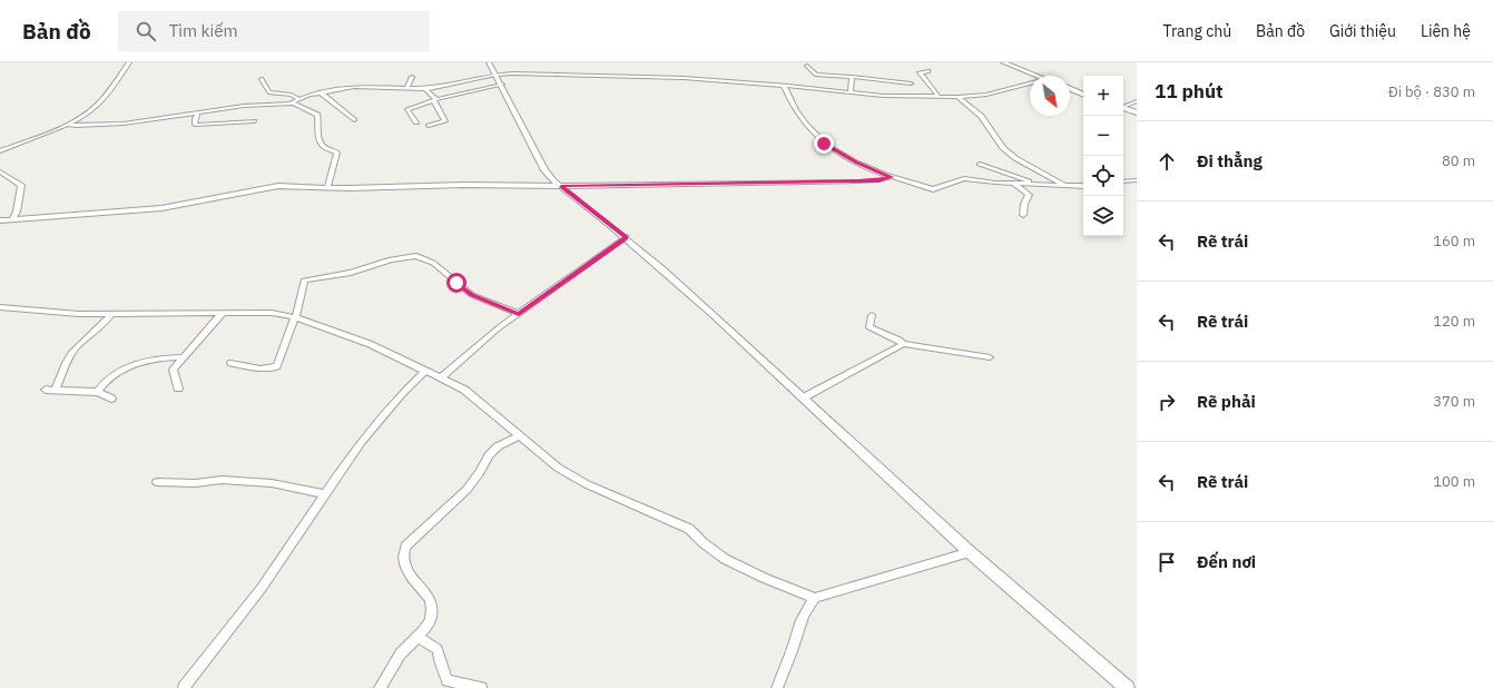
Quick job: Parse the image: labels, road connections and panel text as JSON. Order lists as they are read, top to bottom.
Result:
{
  "north": "bottom right",
  "page": {
    "header": "Bản đồ",
    "search": "Tìm kiếm",
    "nav": [
      "Trang chủ",
      "Bản đồ",
      "Giới thiệu",
      "Liên hệ"
    ],
    "heading": ["11 phút", "Đi bộ · 830 m"],
    "map_buttons": ["+", "−"],
    "list": [
      ["Đi thẳng", "80 m"],
      ["Rẽ trái", "160 m"],
      ["Rẽ trái", "120 m"],
      ["Rẽ phải", "370 m"],
      ["Rẽ trái", "100 m"],
      "Đến nơi"
    ]
  }
}
